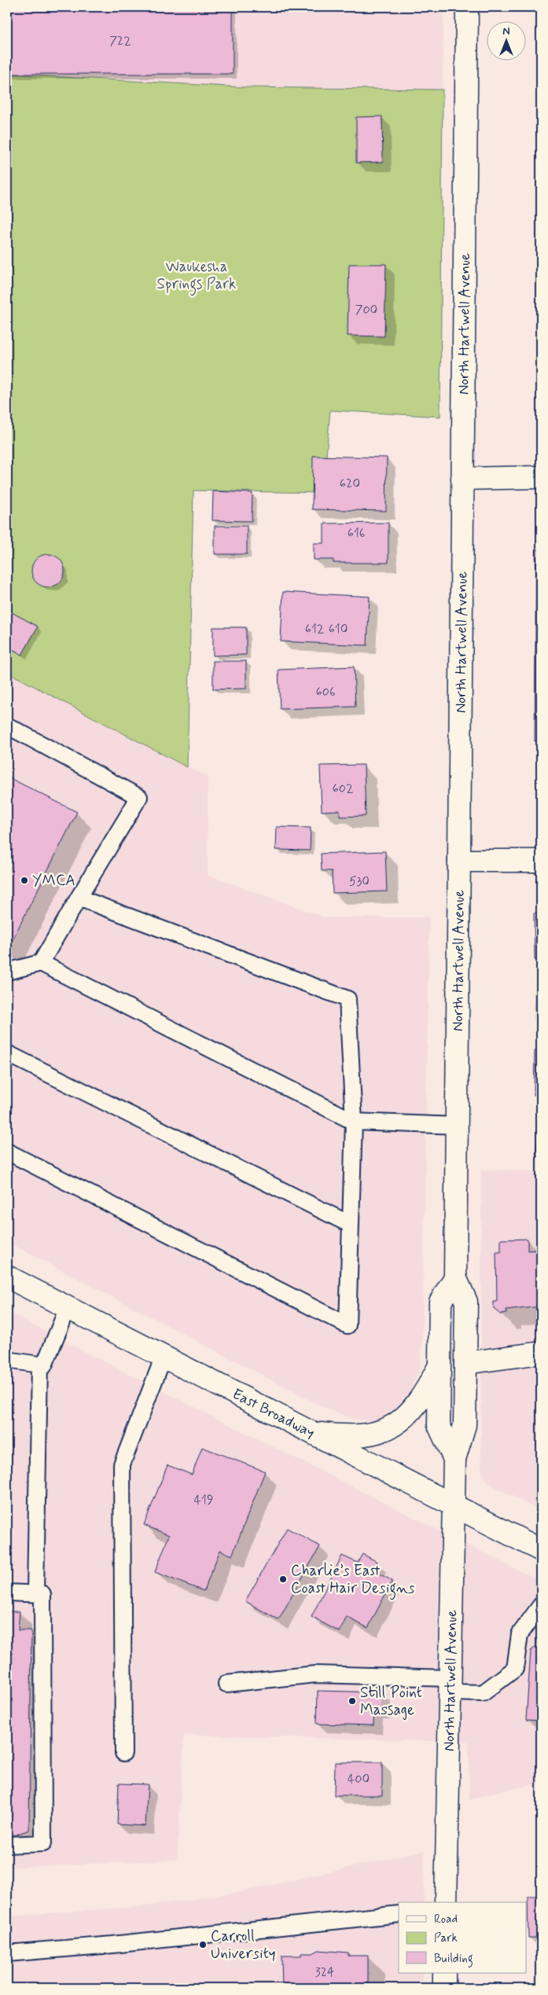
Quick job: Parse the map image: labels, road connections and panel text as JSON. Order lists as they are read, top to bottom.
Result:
{
  "streets": {
    "street": ["North Hartwell Avenue", "East Broadway"]
  },
  "crossings": [
    ["North Hartwell Avenue", "East Broadway"]
  ],
  "parks": ["Waukesha Springs Park"],
  "places": [
    "YMCA",
    "Charlie’s East Coast Hair Designs",
    "Still Point Massage",
    "Carroll University"
  ],
  "house_numbers": [
    "722",
    "700",
    "620",
    "616",
    "612",
    "610",
    "606",
    "602",
    "530",
    "419",
    "400",
    "324"
  ],
  "legend": ["Road", "Park", "Building"],
  "north": "top"
}
